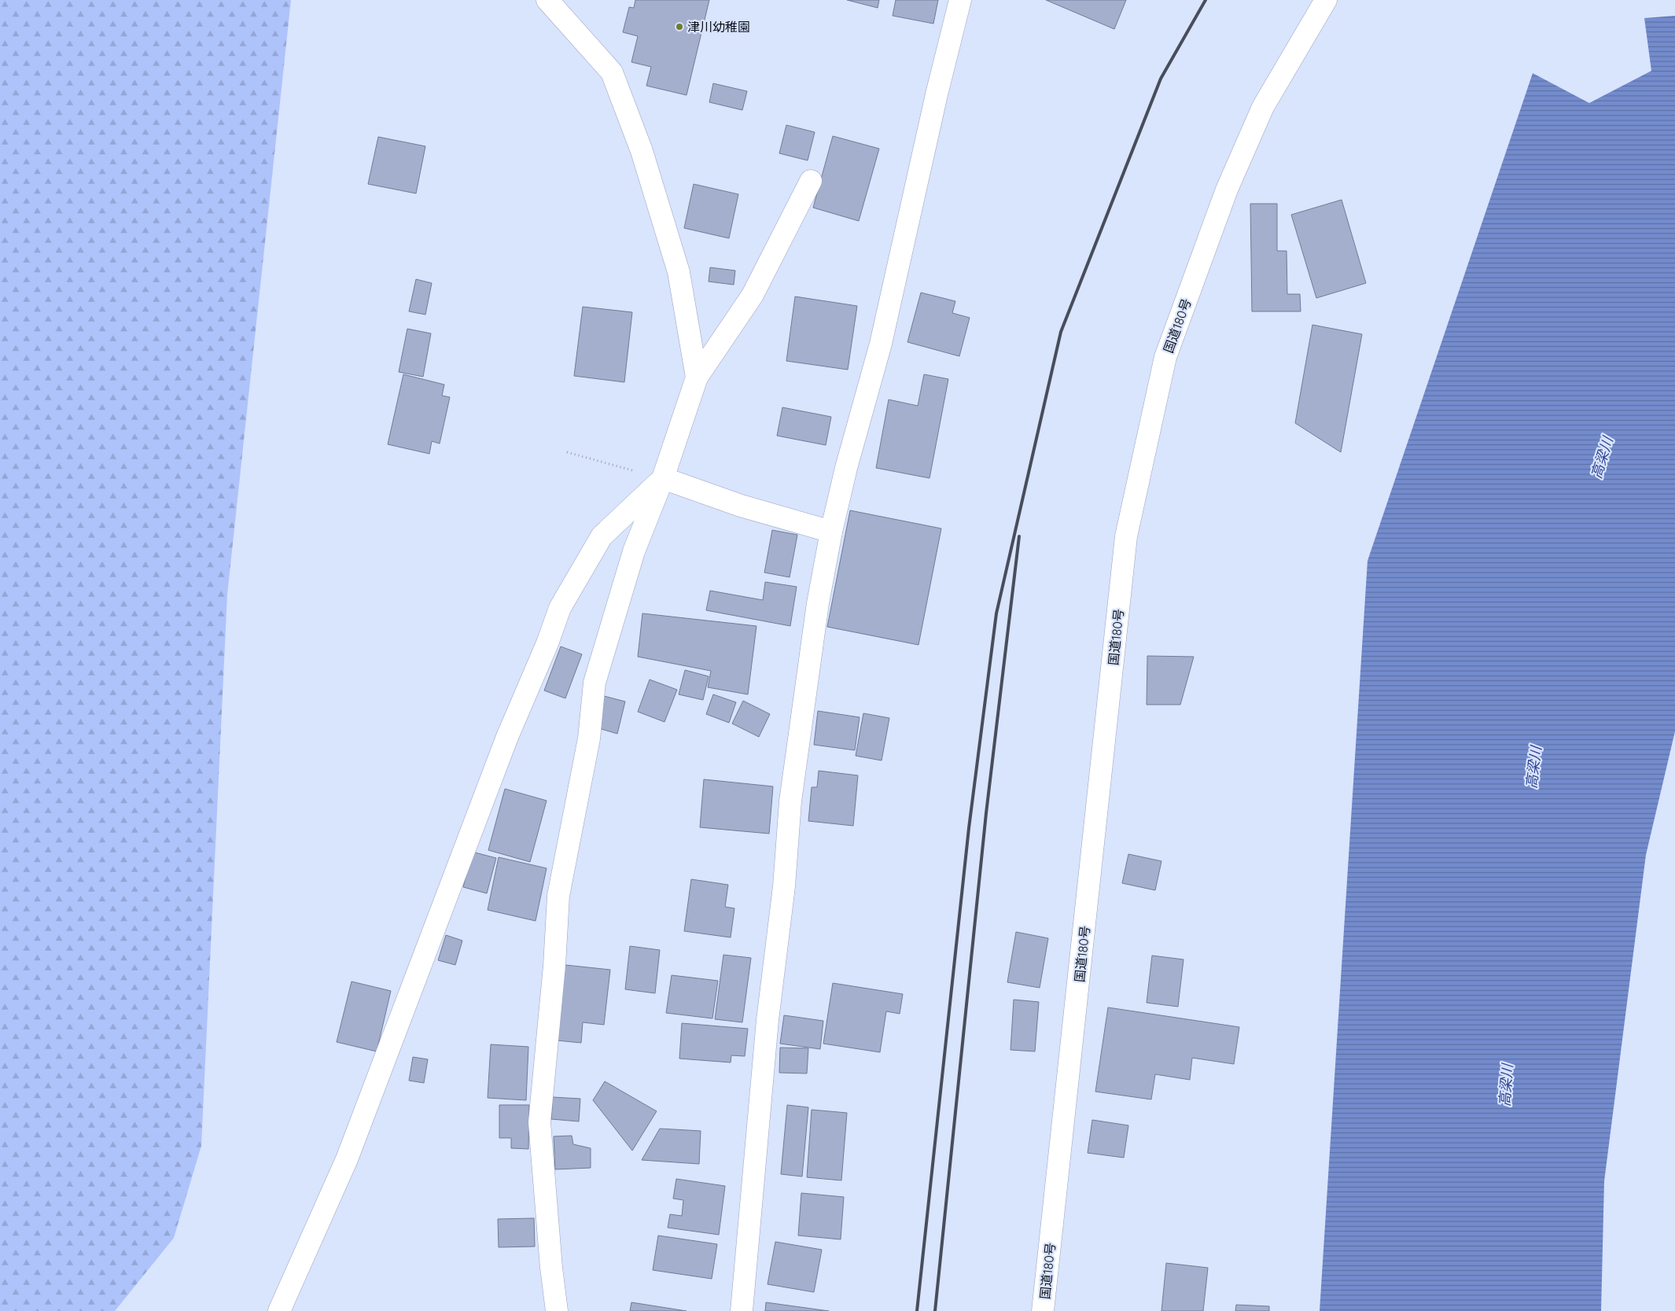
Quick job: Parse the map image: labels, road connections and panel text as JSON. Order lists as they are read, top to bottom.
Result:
{
  "streets": {
    "main road": ["国道180号"]
  },
  "water": ["高梁川"],
  "places": ["津川幼稚園"]
}
